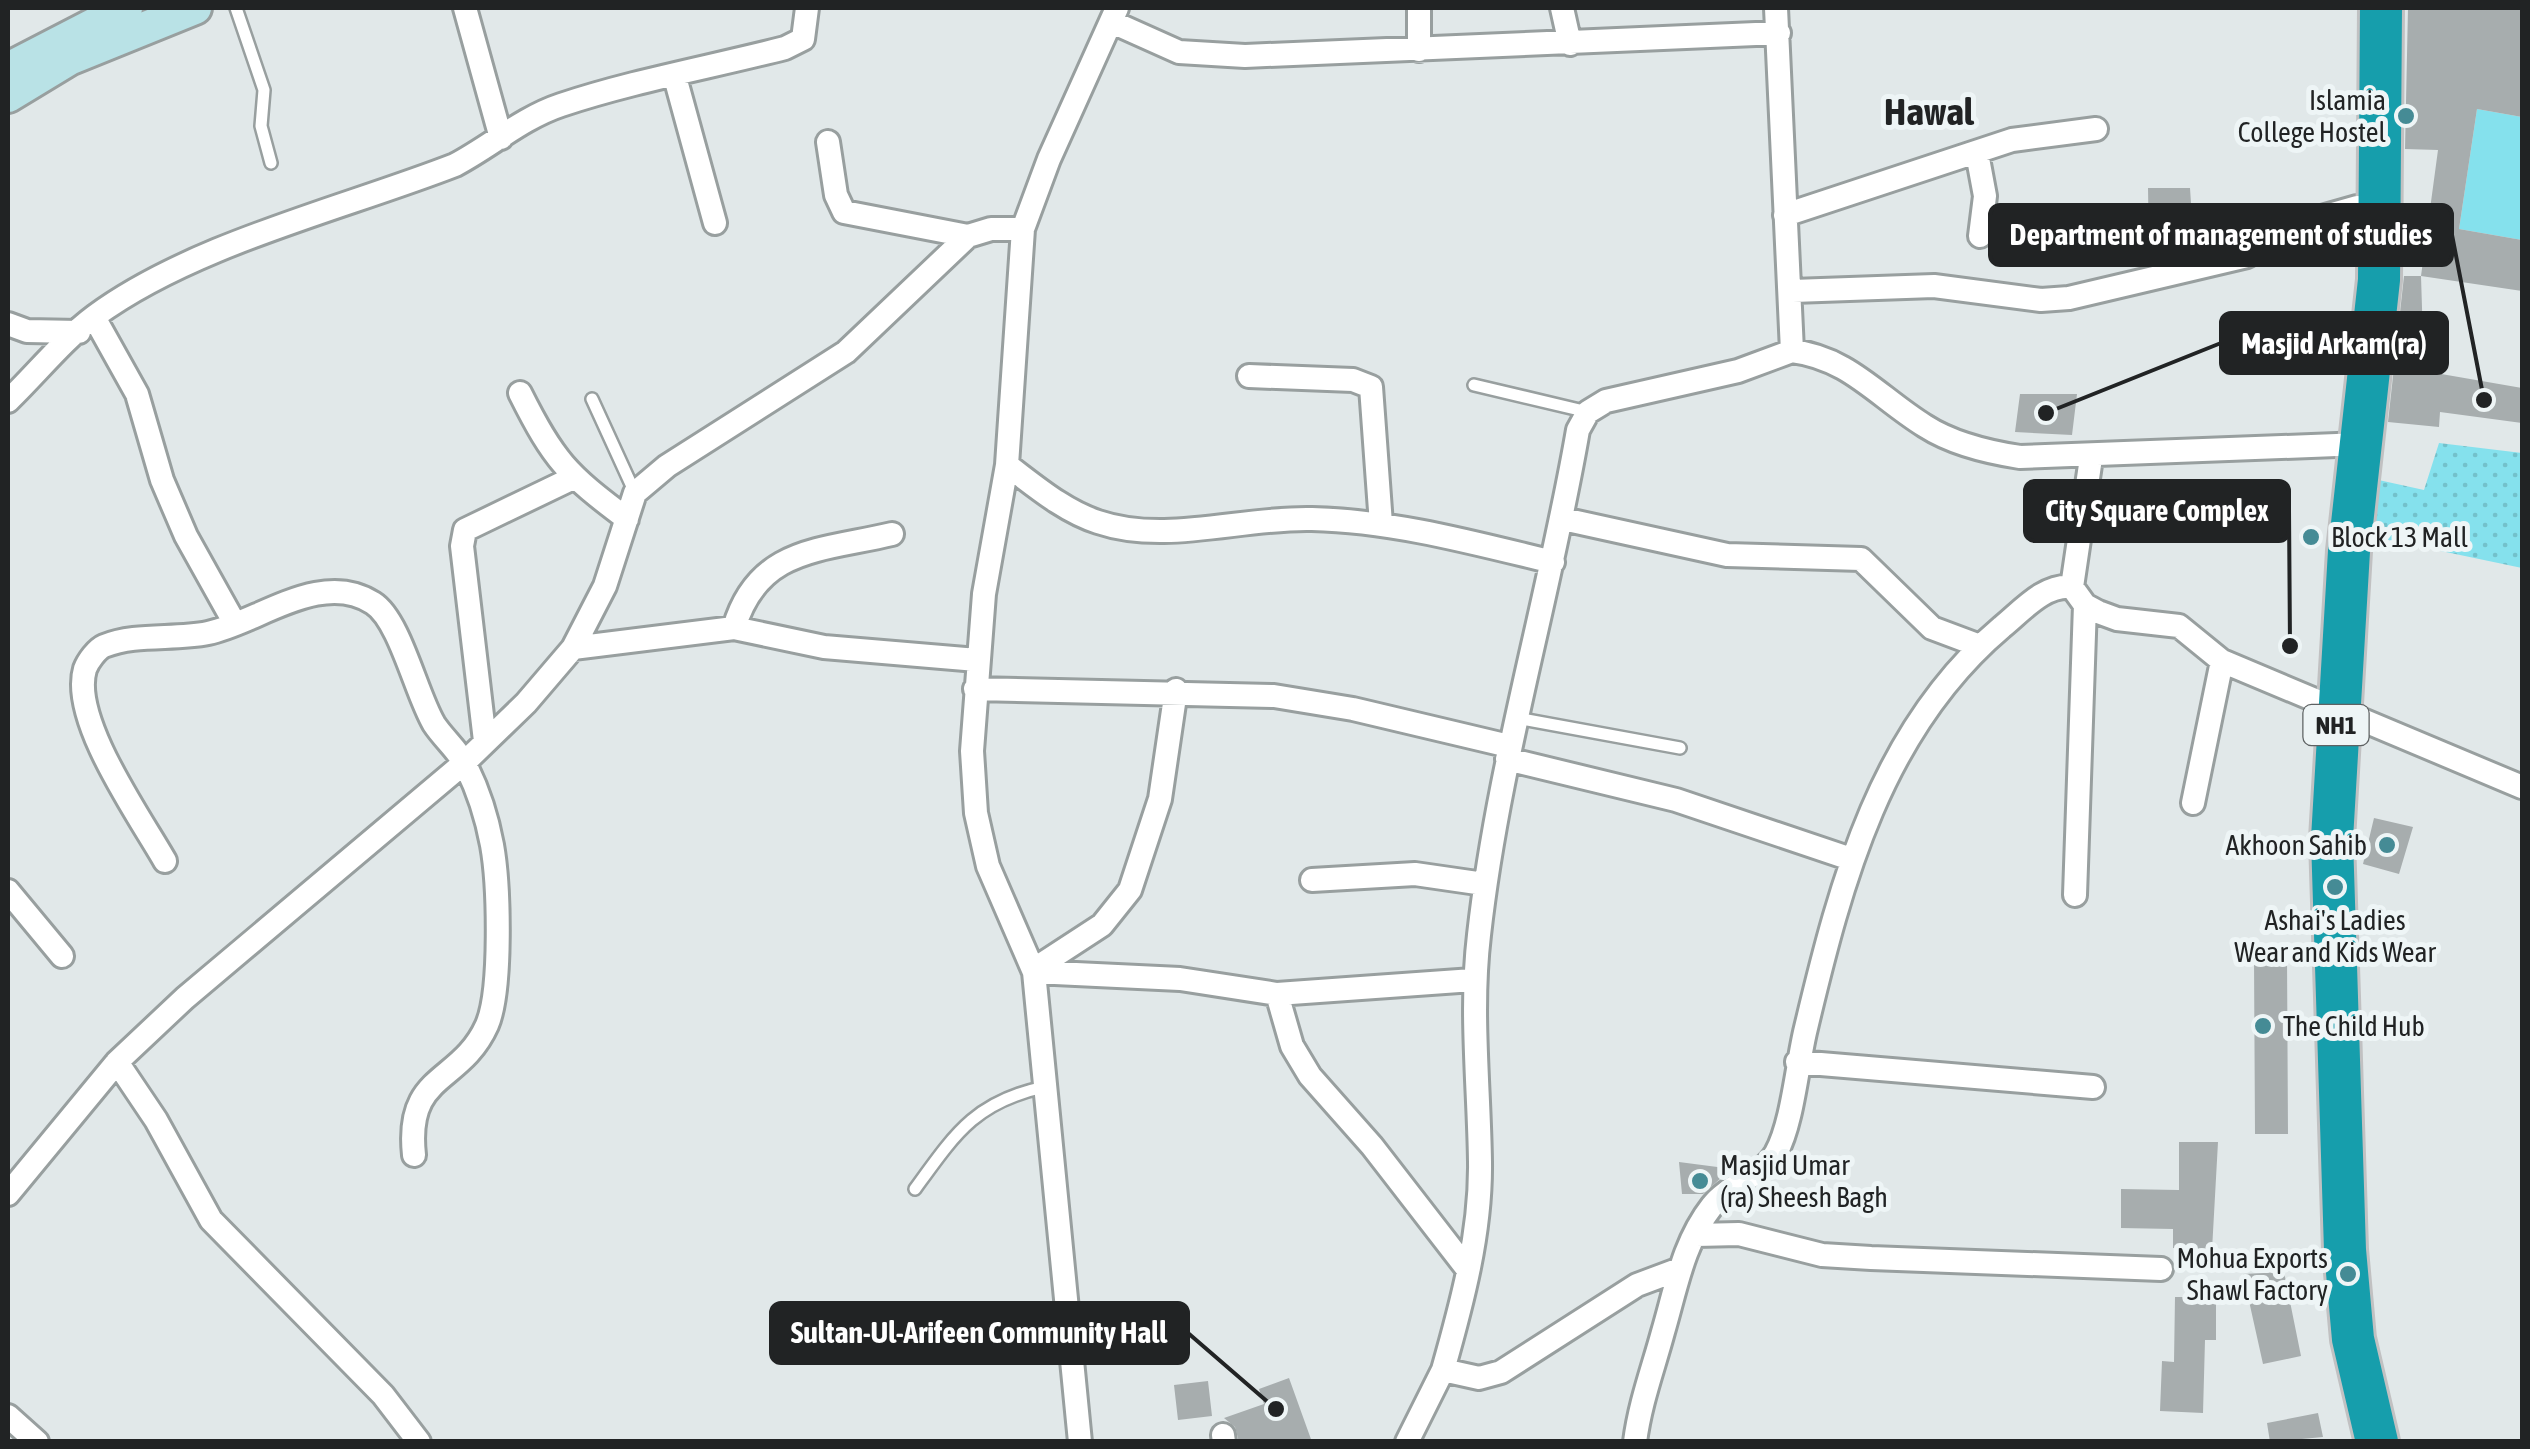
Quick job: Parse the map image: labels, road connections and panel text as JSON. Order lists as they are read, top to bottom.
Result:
{
  "streets": {
    "highway": ["NH1"]
  },
  "districts": ["Hawal"],
  "places": [
    "Islamia College Hostel",
    "Department of management of studies",
    "Masjid Arkam(ra)",
    "Block 13 Mall",
    "City Square Complex",
    "Akhoon Sahib",
    "Ashai's Ladies Wear and Kids Wear",
    "The Child Hub",
    "Masjid Umar (ra) Sheesh Bagh",
    "Mohua Exports Shawl Factory",
    "Sultan-Ul-Arifeen Community Hall"
  ]
}
